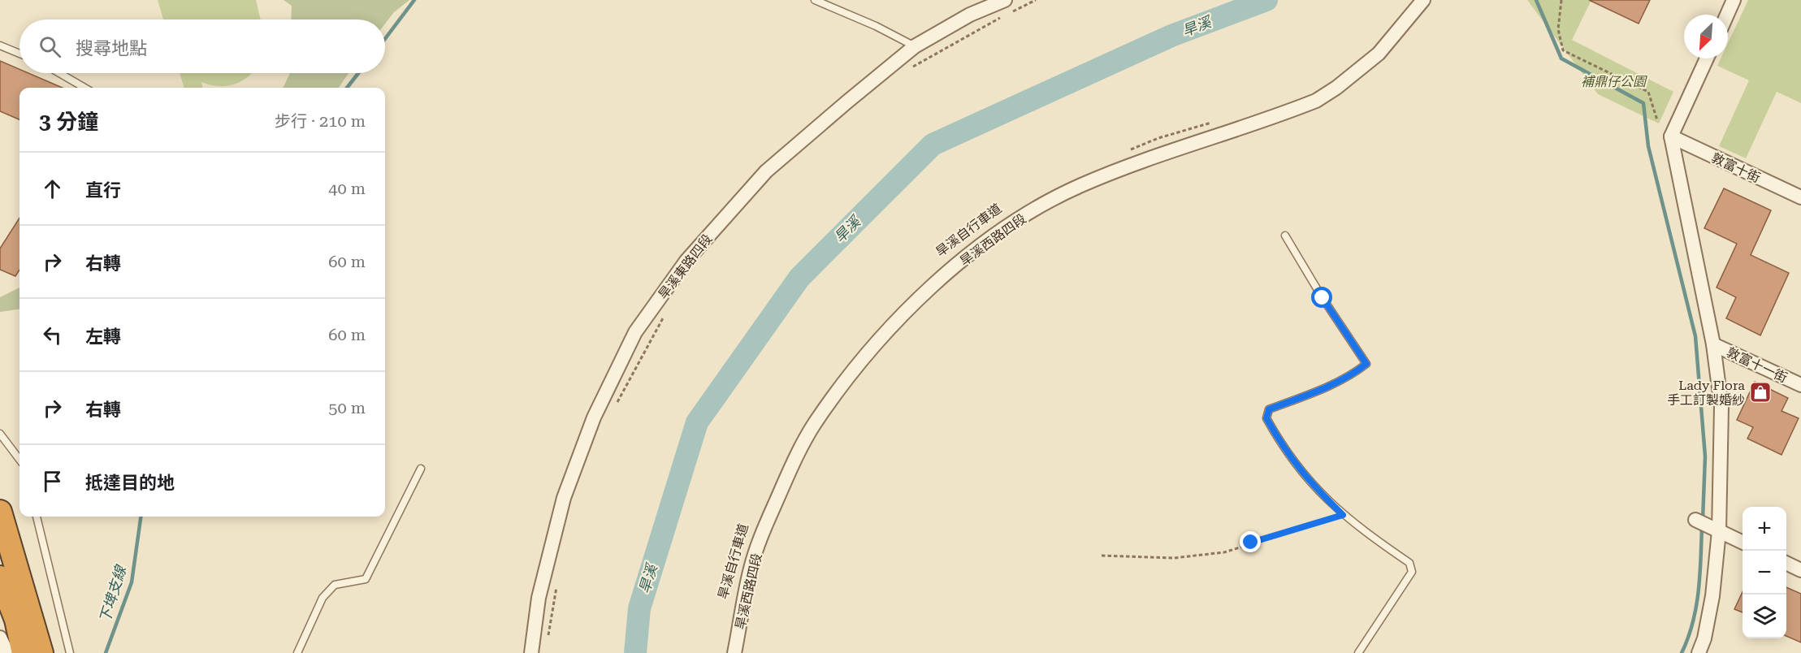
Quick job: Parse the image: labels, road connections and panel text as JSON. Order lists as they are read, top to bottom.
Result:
{
  "streets": {
    "street": [
      "敦富十街",
      "旱溪西路四段",
      "旱溪東路四段",
      "敦富十一街"
    ]
  },
  "water": ["旱溪", "下埤支線"],
  "parks": ["補鼎仔公園"],
  "places": {
    "shop": ["Lady Flora 手工訂製婚紗"]
  },
  "north": "bottom left",
  "page": {
    "search": "搜尋地點",
    "heading": ["3 分鐘", "步行 · 210 m"],
    "list": [
      ["直行", "40 m"],
      ["右轉", "60 m"],
      ["左轉", "60 m"],
      ["右轉", "50 m"],
      "抵達目的地"
    ],
    "map_buttons": ["+", "−"]
  }
}
